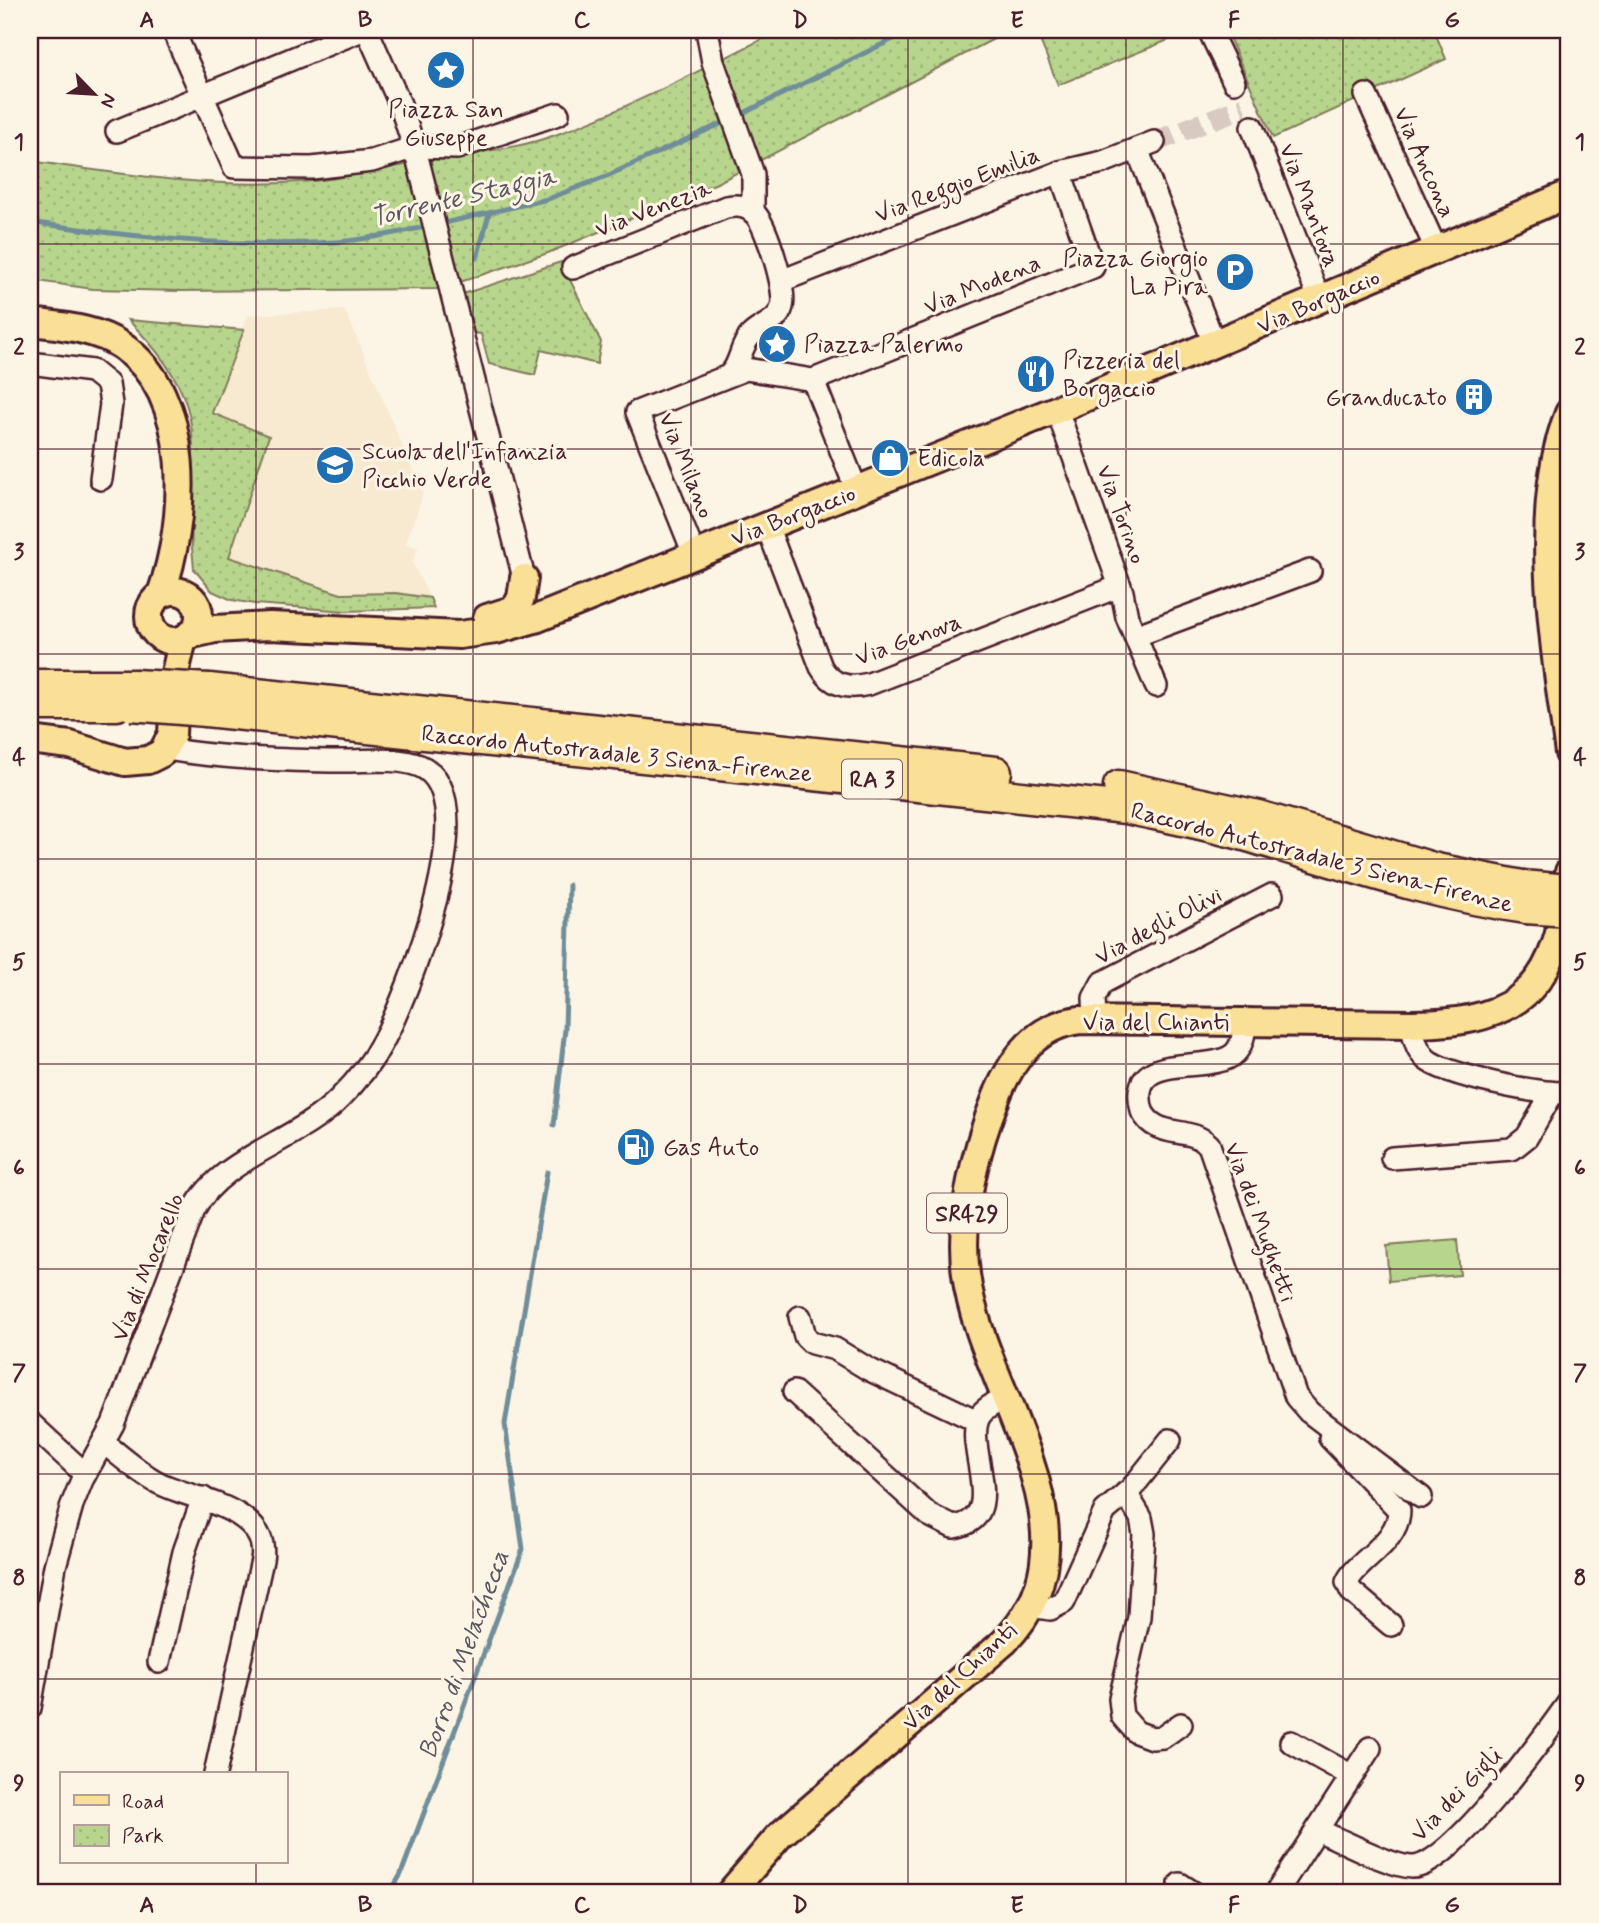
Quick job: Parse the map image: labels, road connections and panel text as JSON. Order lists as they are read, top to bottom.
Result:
{
  "streets": {
    "highway": ["Raccordo Autostradale 3 Siena-Firenze", "RA 3"],
    "main road": ["Via Borgaccio", "Via del Chianti", "SR429"],
    "street": [
      "Via Ancona",
      "Via Reggio Emilia",
      "Via Mantova",
      "Via Venezia",
      "Via Modena",
      "Via Milano",
      "Via Torino",
      "Via Genova",
      "Via degli Olivi",
      "Via dei Mughetti",
      "Via di Mocarello",
      "Via dei Gigli"
    ]
  },
  "crossings": [
    ["Via Ancona", "Via Borgaccio"],
    ["Via Reggio Emilia", "Via Modena"],
    ["Via Reggio Emilia", "Via Borgaccio"],
    ["Via Mantova", "Via Borgaccio"],
    ["Via Borgaccio", "Via Milano"],
    ["Via Borgaccio", "Via Torino"],
    ["Via Borgaccio", "Via Genova"],
    ["Via Torino", "Via Genova"],
    ["Via degli Olivi", "Via del Chianti"],
    ["Via del Chianti", "Via dei Mughetti"]
  ],
  "water": ["Torrente Staggia", "Borro di Melachecca"],
  "places": {
    "place": ["Piazza San Giuseppe", "Piazza Palermo"],
    "parking": ["Piazza Giorgio La Pira"],
    "restaurant": ["Pizzeria del Borgaccio"],
    "building": ["Granducato"],
    "shop": ["Edicola"],
    "school or university": ["Scuola dell'Infanzia Picchio Verde"],
    "fuel station": ["Gas Auto"]
  },
  "legend": ["Road", "Park"],
  "north": "bottom right",
  "grid": {
    "columns": [
      "A",
      "B",
      "C",
      "D",
      "E",
      "F",
      "G"
    ],
    "rows": [
      "1",
      "2",
      "3",
      "4",
      "5",
      "6",
      "7",
      "8",
      "9"
    ]
  }
}
